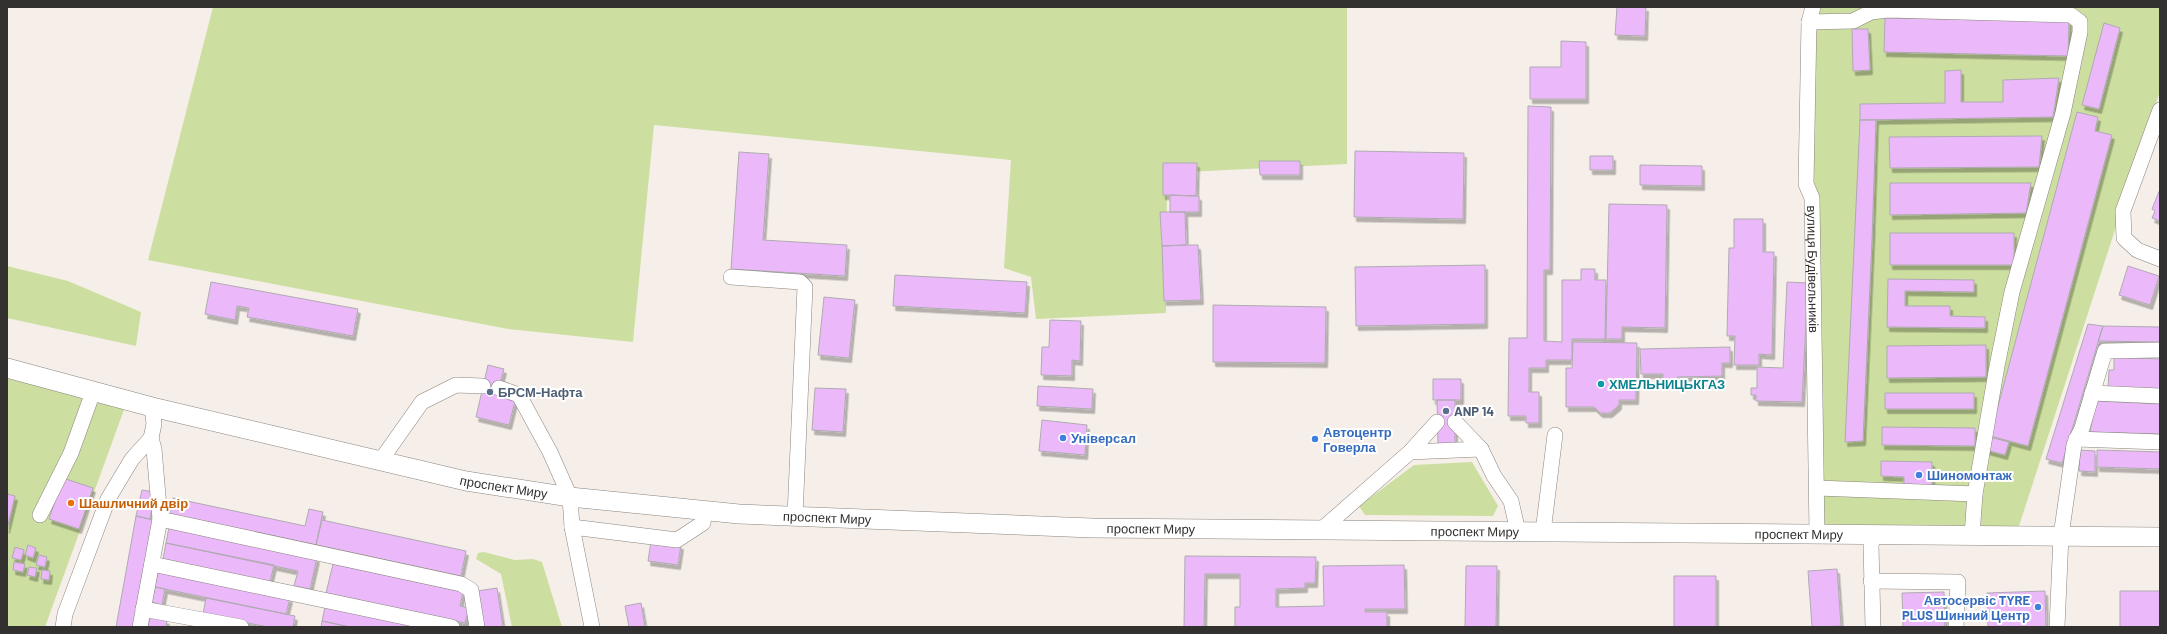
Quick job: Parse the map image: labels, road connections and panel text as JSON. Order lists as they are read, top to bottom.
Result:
{
  "streets": {
    "main road": ["проспект Миру"],
    "street": ["вулиця Будівельників"]
  },
  "crossings": [
    ["вулиця Будівельників", "проспект Миру"]
  ],
  "places": [
    "ХМЕЛЬНИЦЬКГАЗ",
    "БРСМ-Нафта",
    "ANP 14",
    "Універсал",
    "Автоцентр Говерла",
    "Шиномонтаж",
    "Шашличний двір",
    "Автосервіс TYRE PLUS Шинний Центр"
  ]
}
